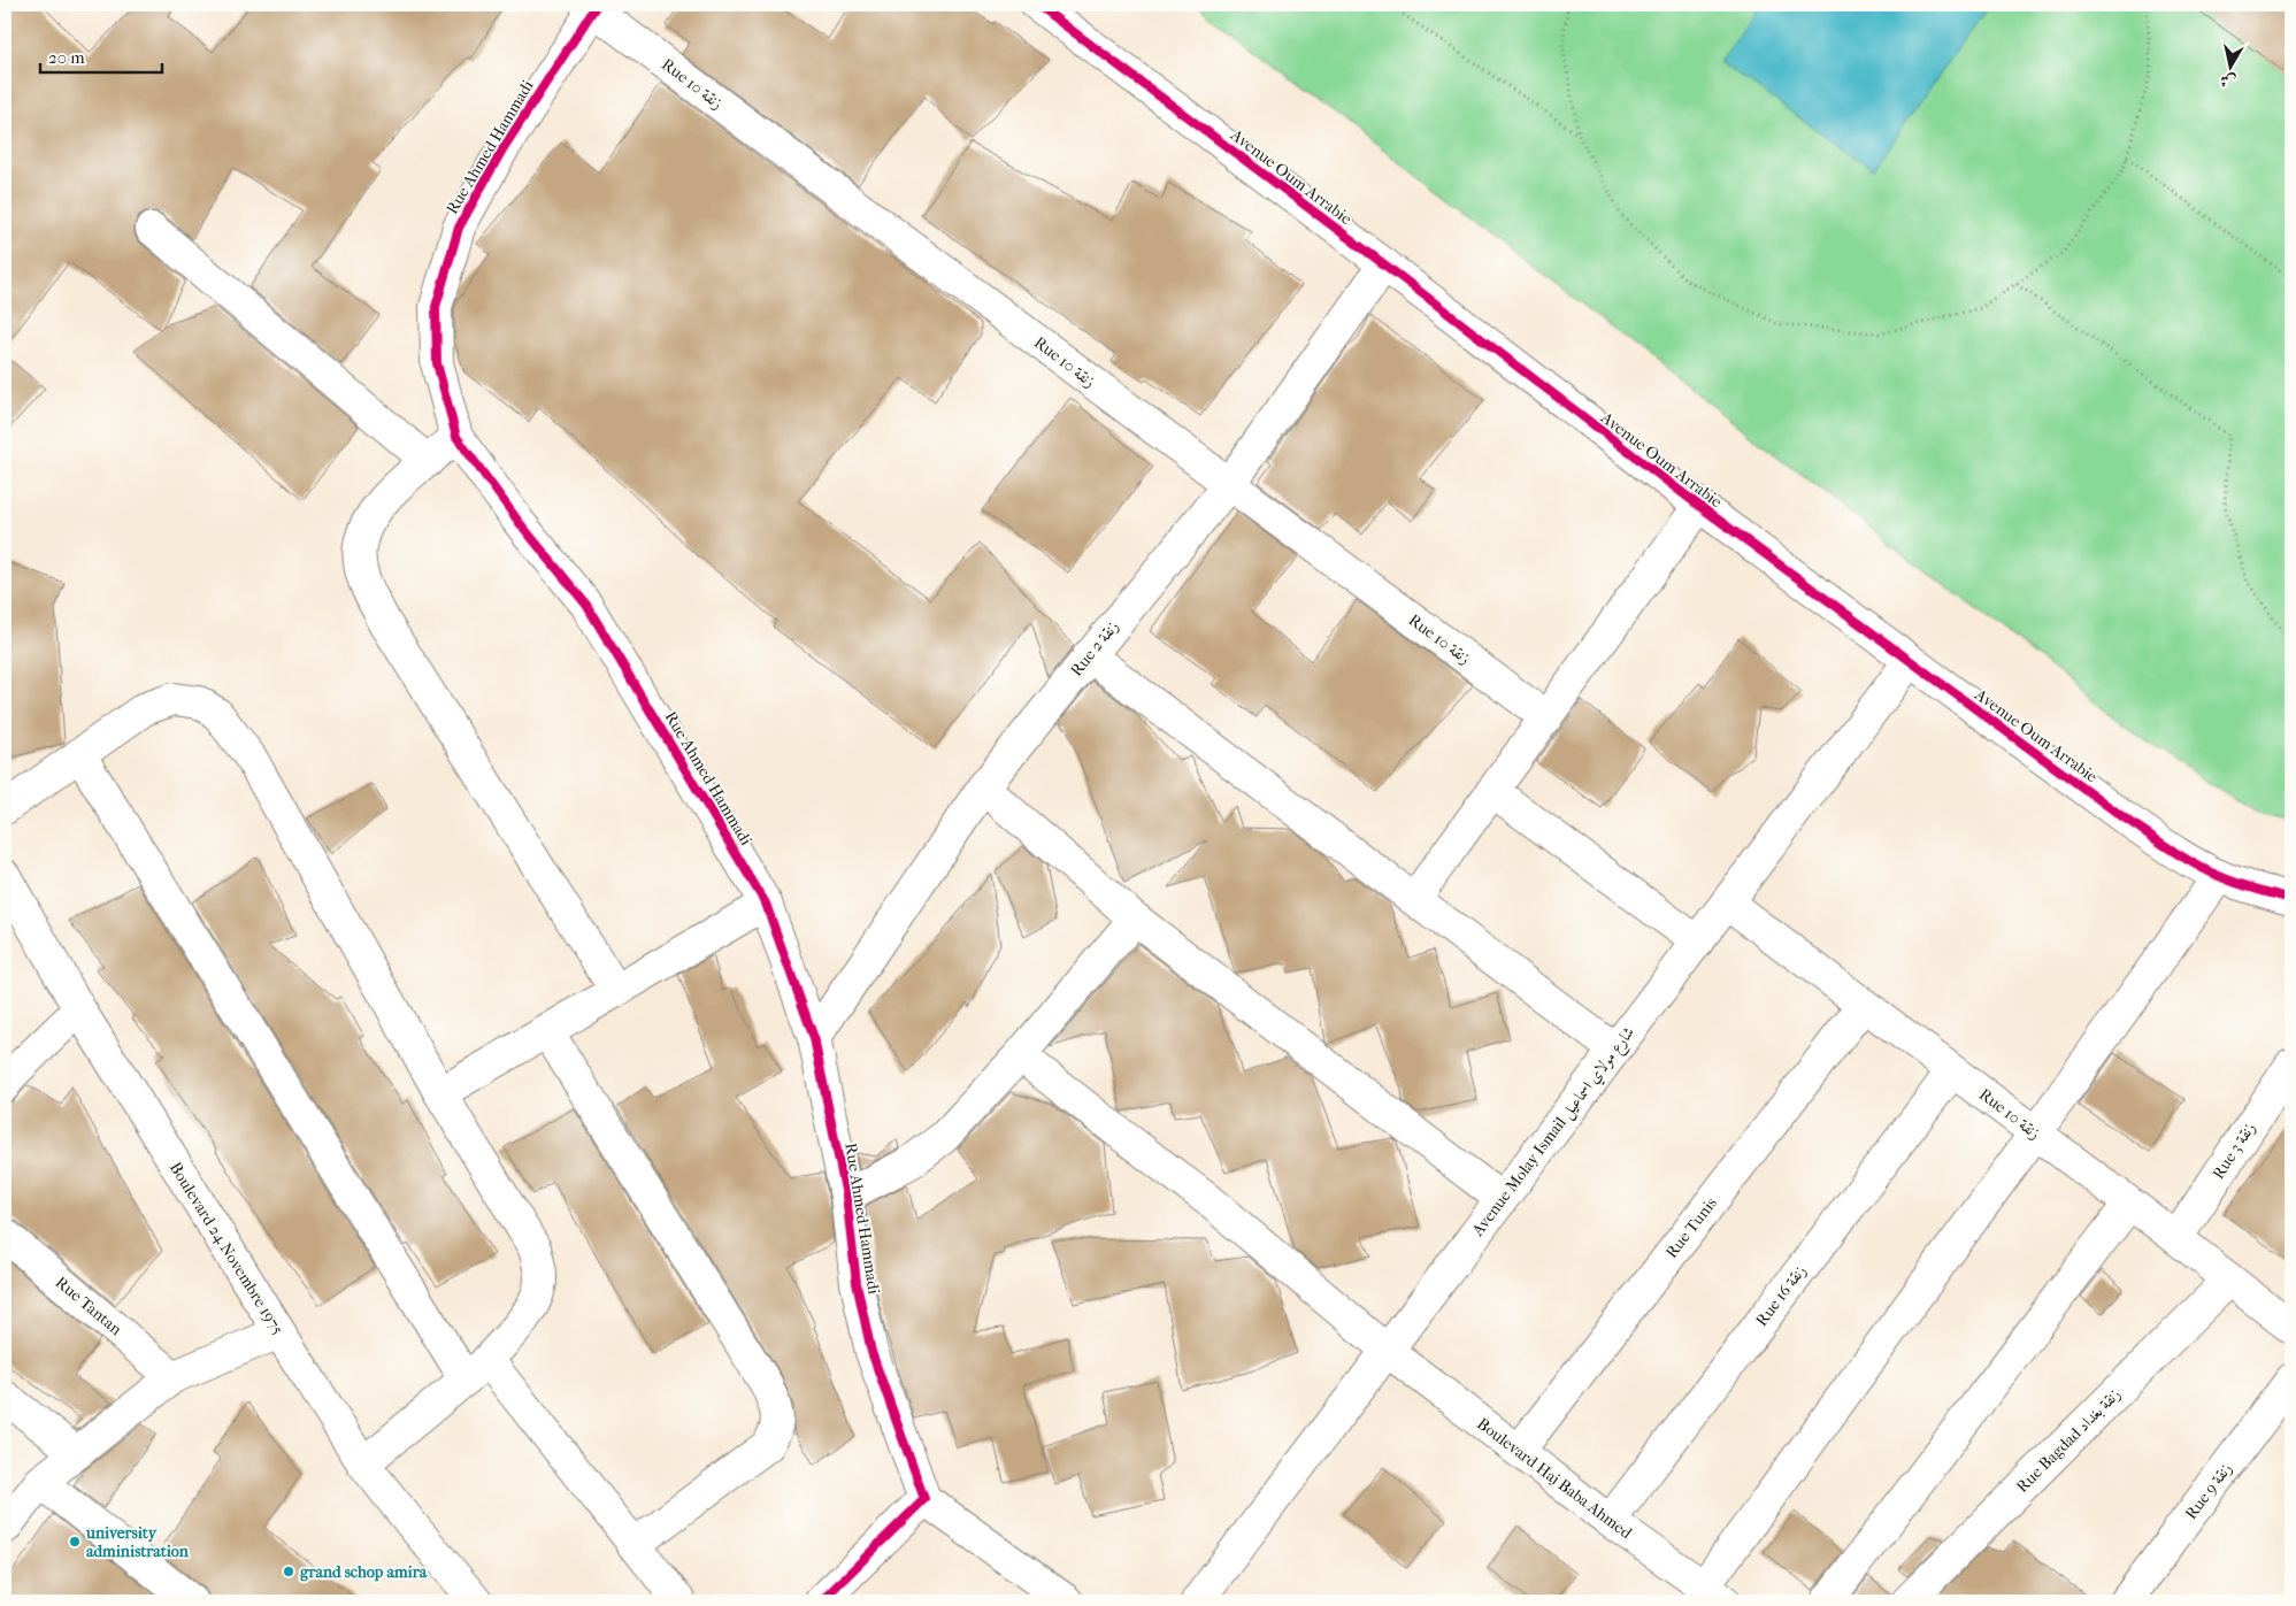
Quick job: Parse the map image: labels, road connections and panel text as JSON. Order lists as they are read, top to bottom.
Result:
{
  "streets": {
    "street": [
      "Rue 10 زنقة",
      "Rue Ahmed Hammadi",
      "Avenue Oum Arrabie",
      "Rue 2 زنقة",
      "Avenue Molay Ismail شارع مولاي اسماعيل",
      "Rue 3 زنقة",
      "Rue Tunis",
      "Boulevard 24 Novembre 1975",
      "Rue 16 زنقة",
      "Rue Tantan",
      "Rue Bagdad زنقة بغداد",
      "Boulevard Haj Baba Ahmed",
      "Rue 9 زنقة"
    ]
  },
  "crossings": [
    ["Rue 10 زنقة", "Rue Ahmed Hammadi"],
    ["Rue 10 زنقة", "Rue 2 زنقة"],
    ["Rue 10 زنقة", "Avenue Molay Ismail شارع مولاي اسماعيل"],
    ["Rue 10 زنقة", "Rue 3 زنقة"],
    ["Rue 10 زنقة", "Rue Tunis"],
    ["Rue 10 زنقة", "Rue 16 زنقة"],
    ["Rue 10 زنقة", "Rue Bagdad زنقة بغداد"],
    ["Rue Ahmed Hammadi", "Rue 2 زنقة"],
    ["Avenue Oum Arrabie", "Rue 2 زنقة"],
    ["Avenue Oum Arrabie", "Avenue Molay Ismail شارع مولاي اسماعيل"],
    ["Avenue Molay Ismail شارع مولاي اسماعيل", "Boulevard Haj Baba Ahmed"],
    ["Rue Tunis", "Boulevard Haj Baba Ahmed"],
    ["Rue 16 زنقة", "Boulevard Haj Baba Ahmed"]
  ],
  "places": ["university administration", "grand schop amira"],
  "scale_bar": "20 m",
  "north": "bottom"
}
